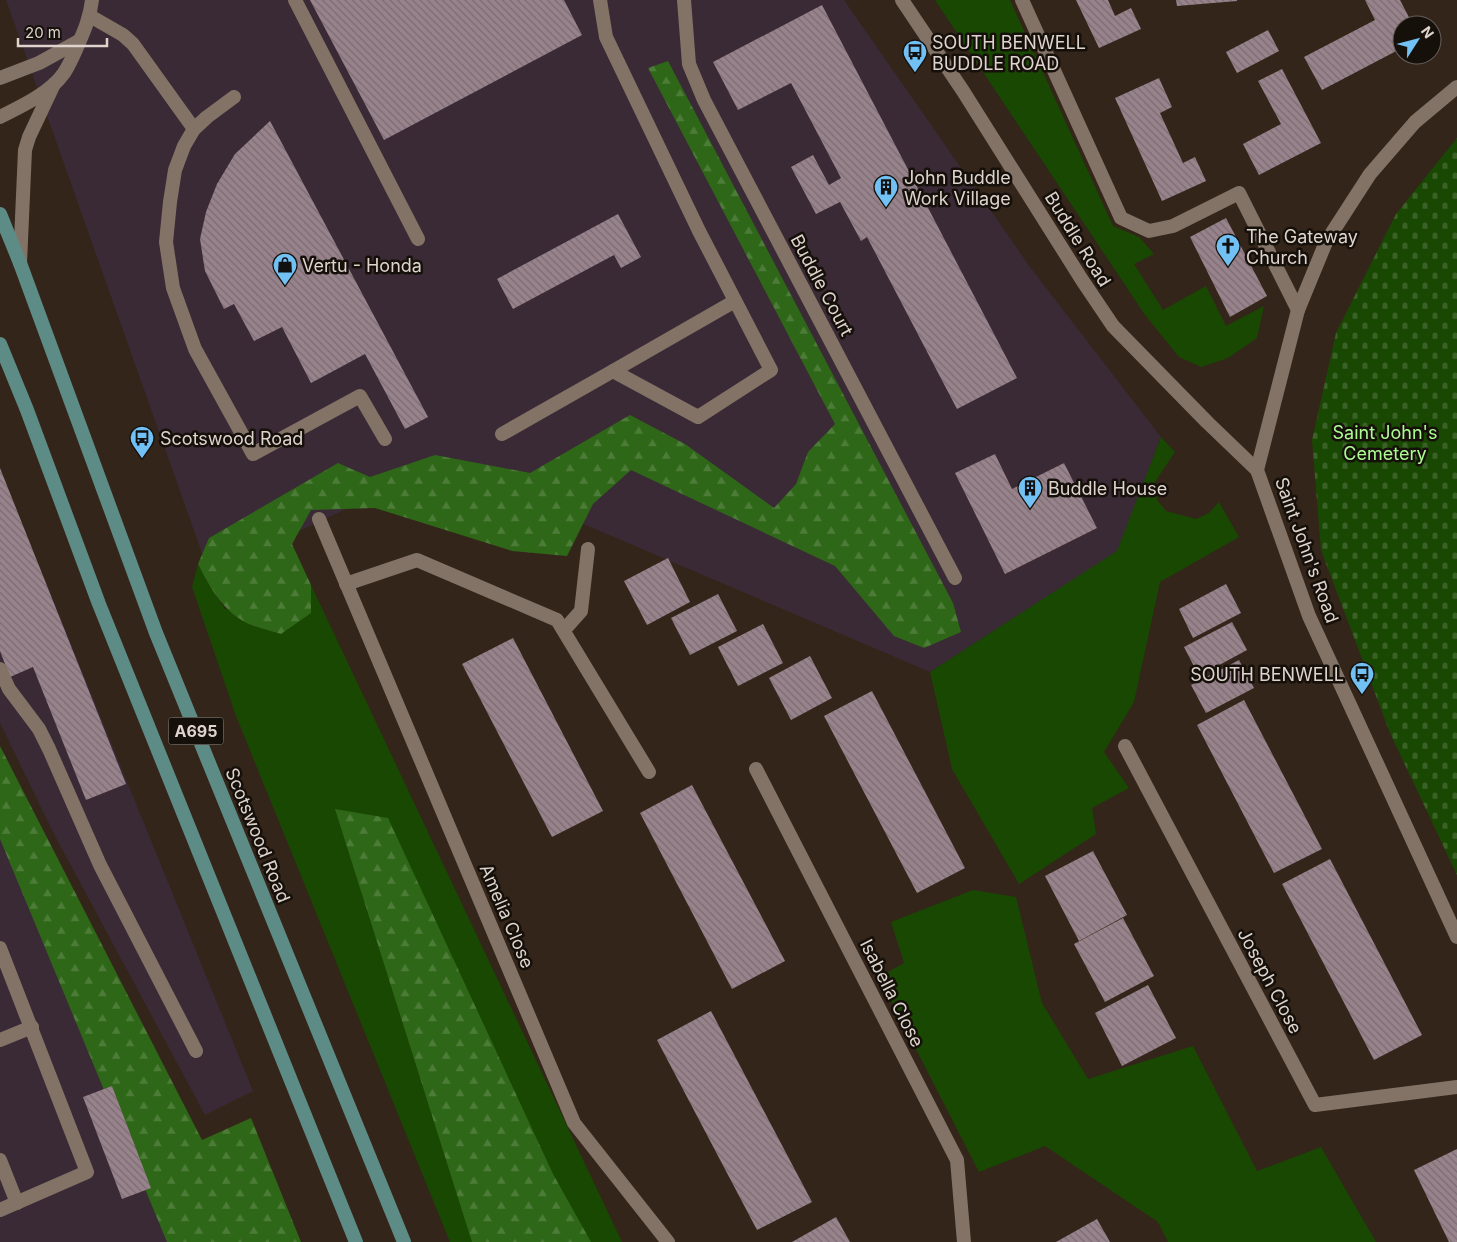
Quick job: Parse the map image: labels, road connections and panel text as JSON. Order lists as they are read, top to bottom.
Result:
{
  "streets": {
    "main road": ["A695", "Scotswood Road"],
    "street": [
      "Buddle Road",
      "Buddle Court",
      "Saint John's Road",
      "Amelia Close",
      "Joseph Close",
      "Isabella Close"
    ]
  },
  "crossings": [
    ["Buddle Road", "Saint John's Road"]
  ],
  "parks": ["Saint John's Cemetery"],
  "places": {
    "bus stop": ["SOUTH BENWELL BUDDLE ROAD", "Scotswood Road", "SOUTH BENWELL"],
    "building": ["John Buddle Work Village", "Buddle House"],
    "church": ["The Gateway Church"],
    "shop": ["Vertu - Honda"]
  },
  "scale_bar": "20 m",
  "north": "top right"
}
